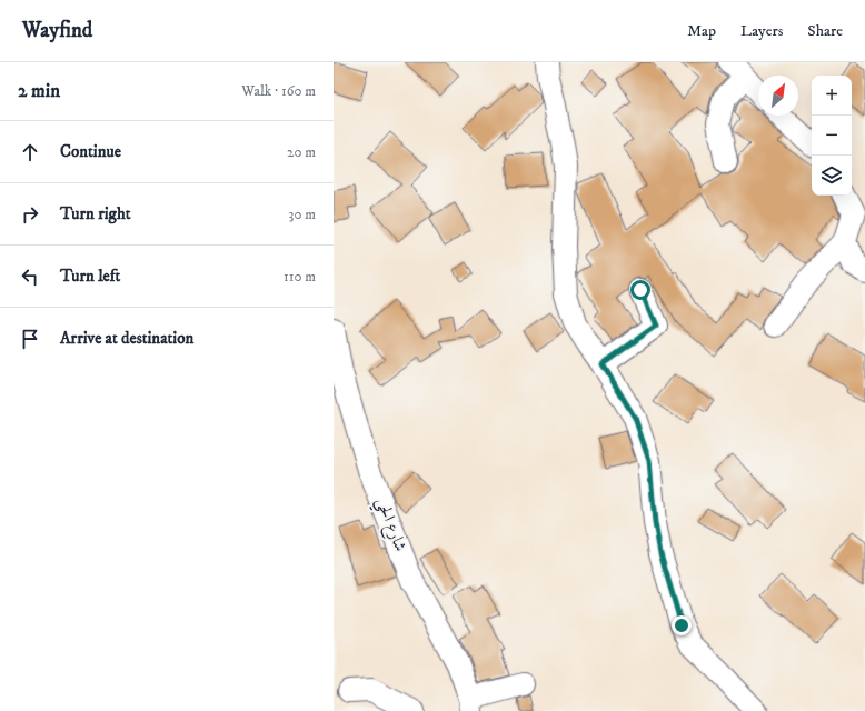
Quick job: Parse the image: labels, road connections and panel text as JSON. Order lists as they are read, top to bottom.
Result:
{
  "streets": {
    "street": ["شارع الحي"]
  },
  "north": "top right",
  "page": {
    "header": "Wayfind",
    "nav": ["Map", "Layers", "Share"],
    "heading": ["2 min", "Walk · 160 m"],
    "map_buttons": ["+", "−"],
    "list": [
      ["Continue", "20 m"],
      ["Turn right", "30 m"],
      ["Turn left", "110 m"],
      "Arrive at destination"
    ]
  }
}
